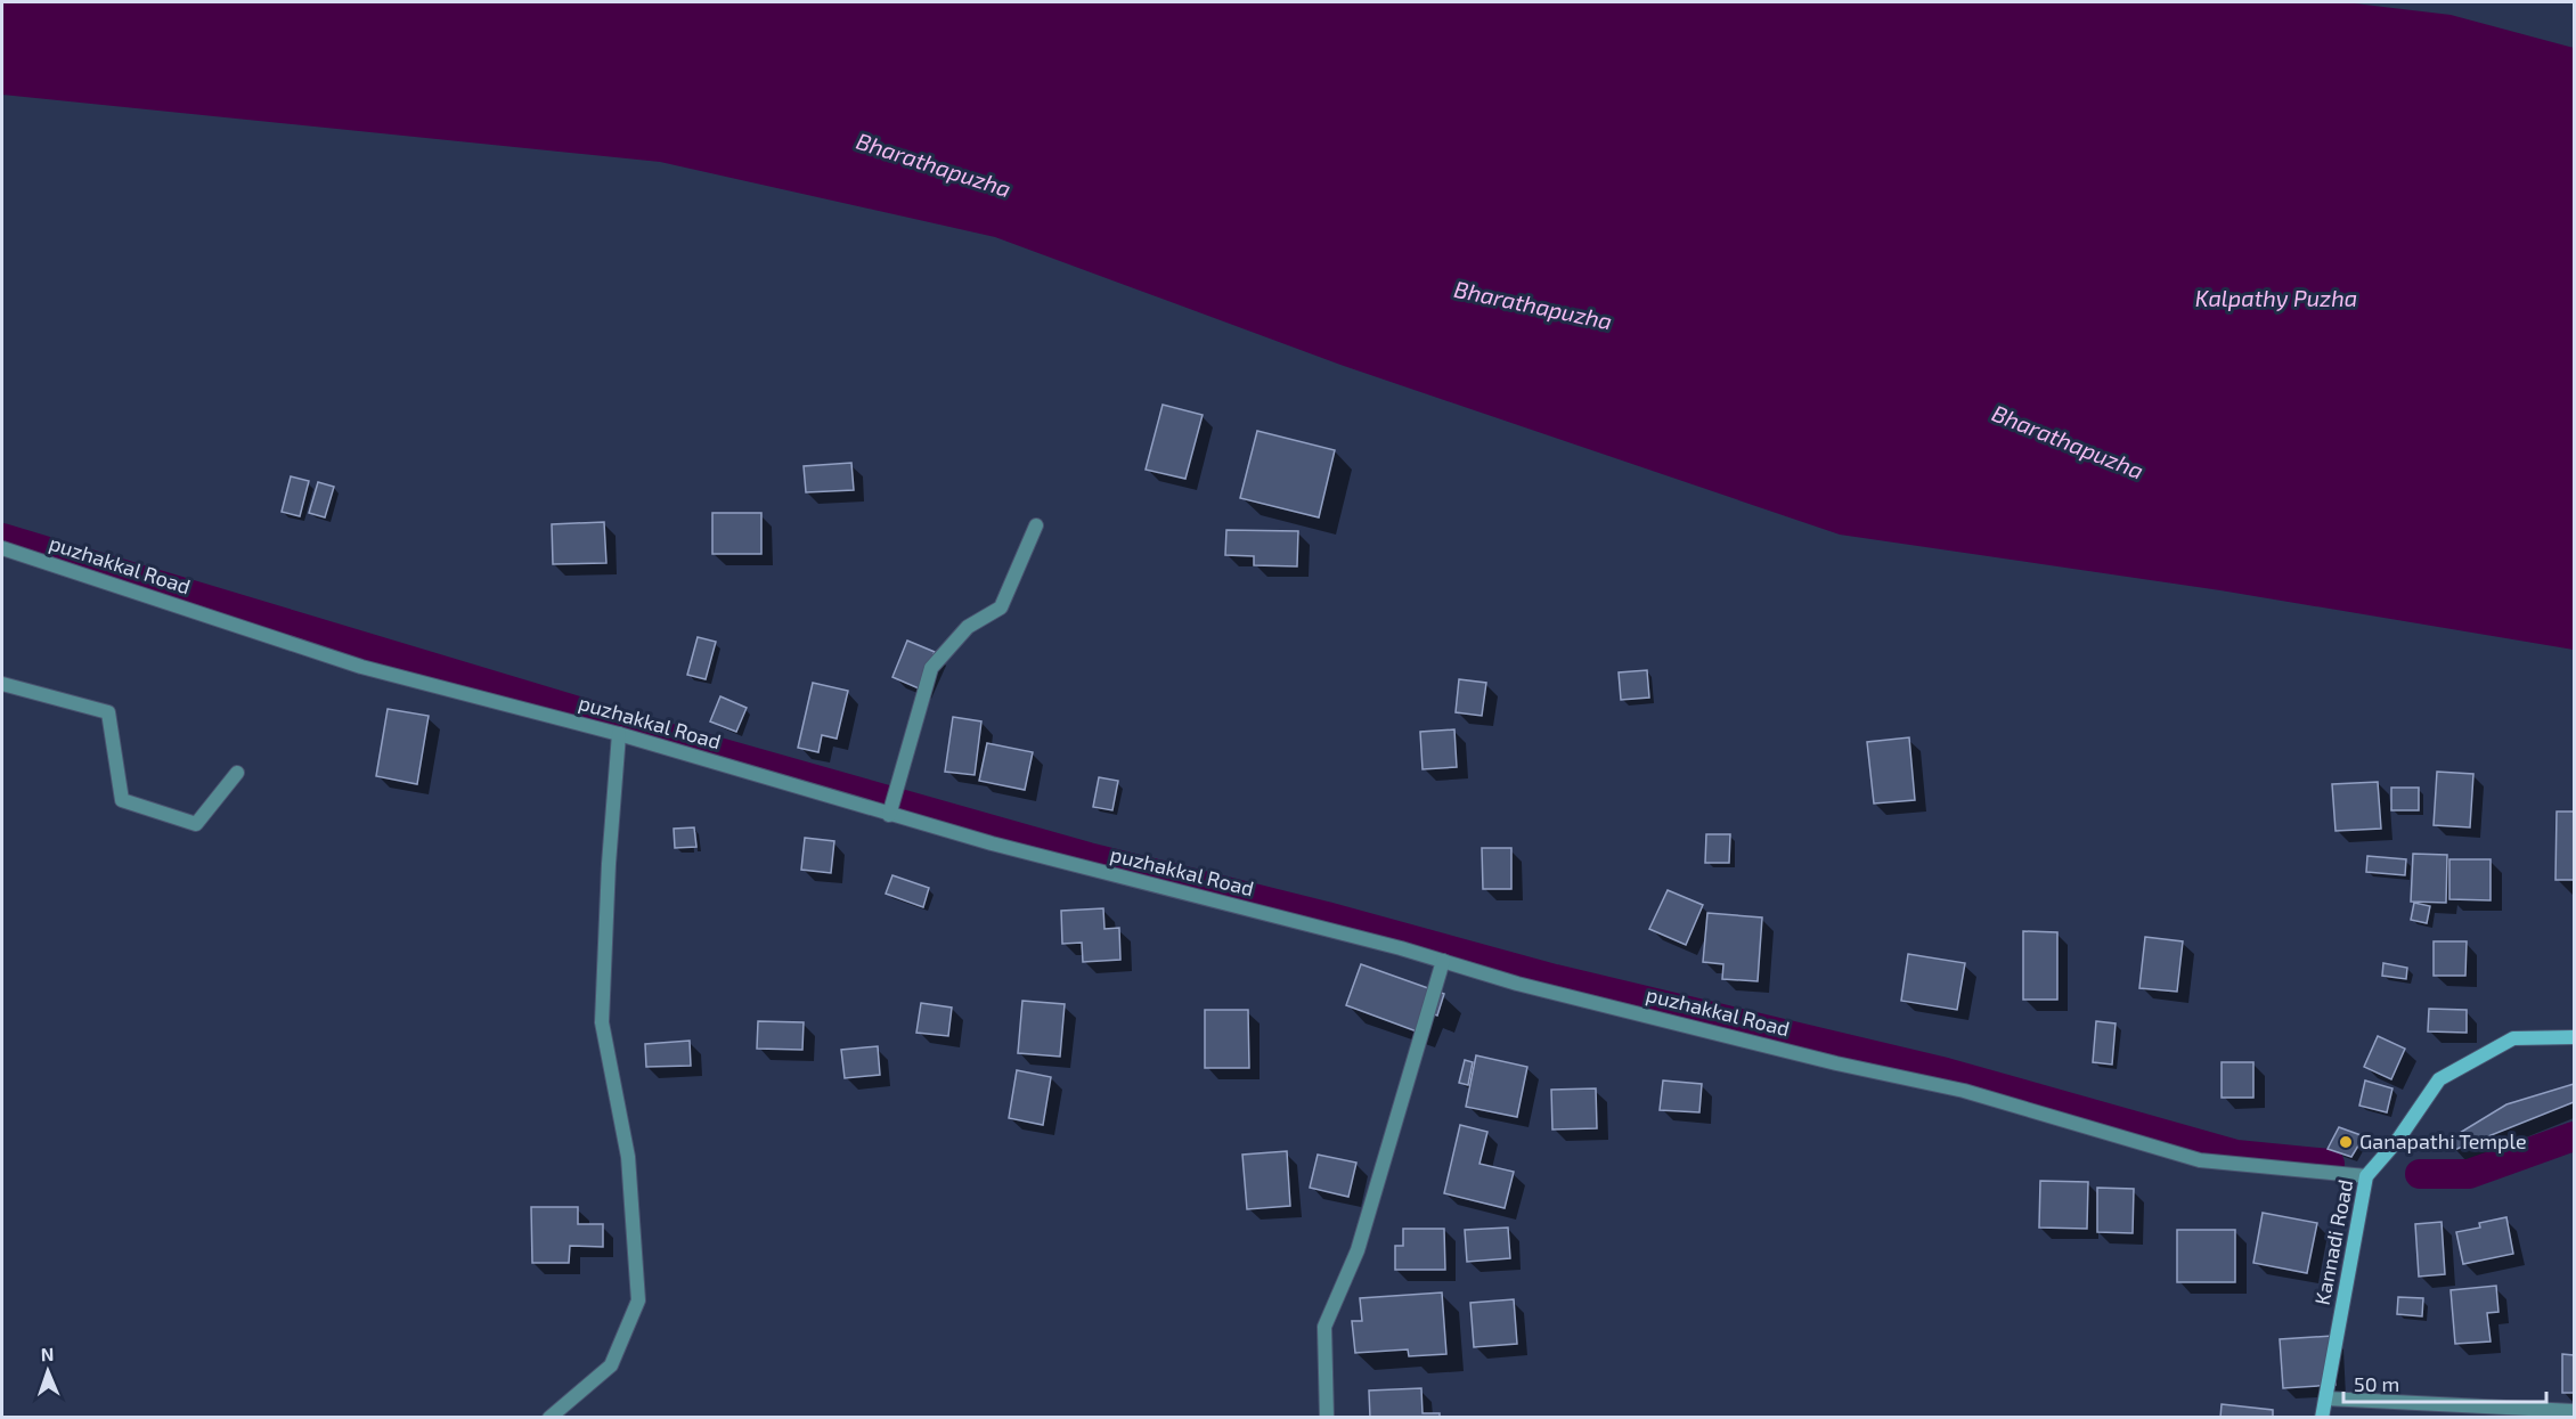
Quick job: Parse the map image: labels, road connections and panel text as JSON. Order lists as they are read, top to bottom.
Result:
{
  "streets": {
    "street": ["puzhakkal Road", "Kannadi Road"]
  },
  "crossings": [
    ["puzhakkal Road", "Kannadi Road"]
  ],
  "water": ["Bharathapuzha", "Kalpathy Puzha"],
  "places": ["Ganapathi Temple"],
  "scale_bar": "50 m",
  "north": "top"
}
